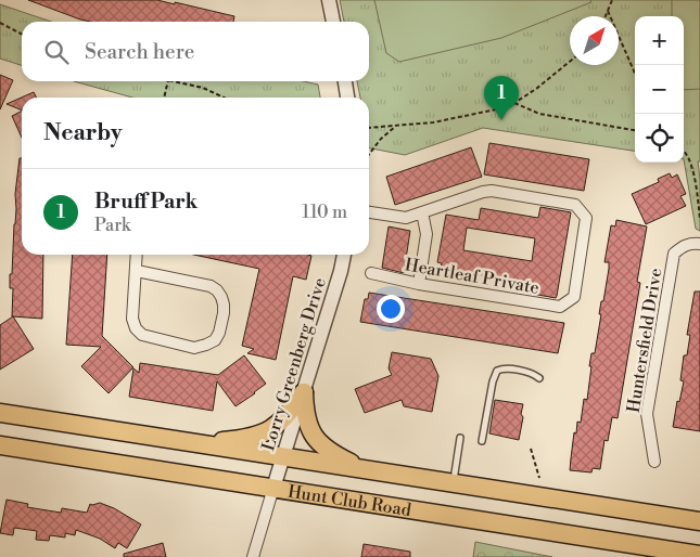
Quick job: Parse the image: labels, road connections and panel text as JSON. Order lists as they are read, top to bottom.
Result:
{
  "streets": {
    "main road": ["Hunt Club Road"],
    "street": ["Heartleaf Private", "Huntersfield Drive", "Lorry Greenberg Drive"]
  },
  "crossings": [
    ["Lorry Greenberg Drive", "Hunt Club Road"]
  ],
  "north": "top right",
  "page": {
    "map_buttons": ["+", "−"],
    "search": "Search here",
    "pins": "1",
    "heading": "Nearby",
    "list": [
      {
        "mark": "1",
        "name": "Bruff Park",
        "note": "Park",
        "value": "110 m"
      }
    ]
  }
}
